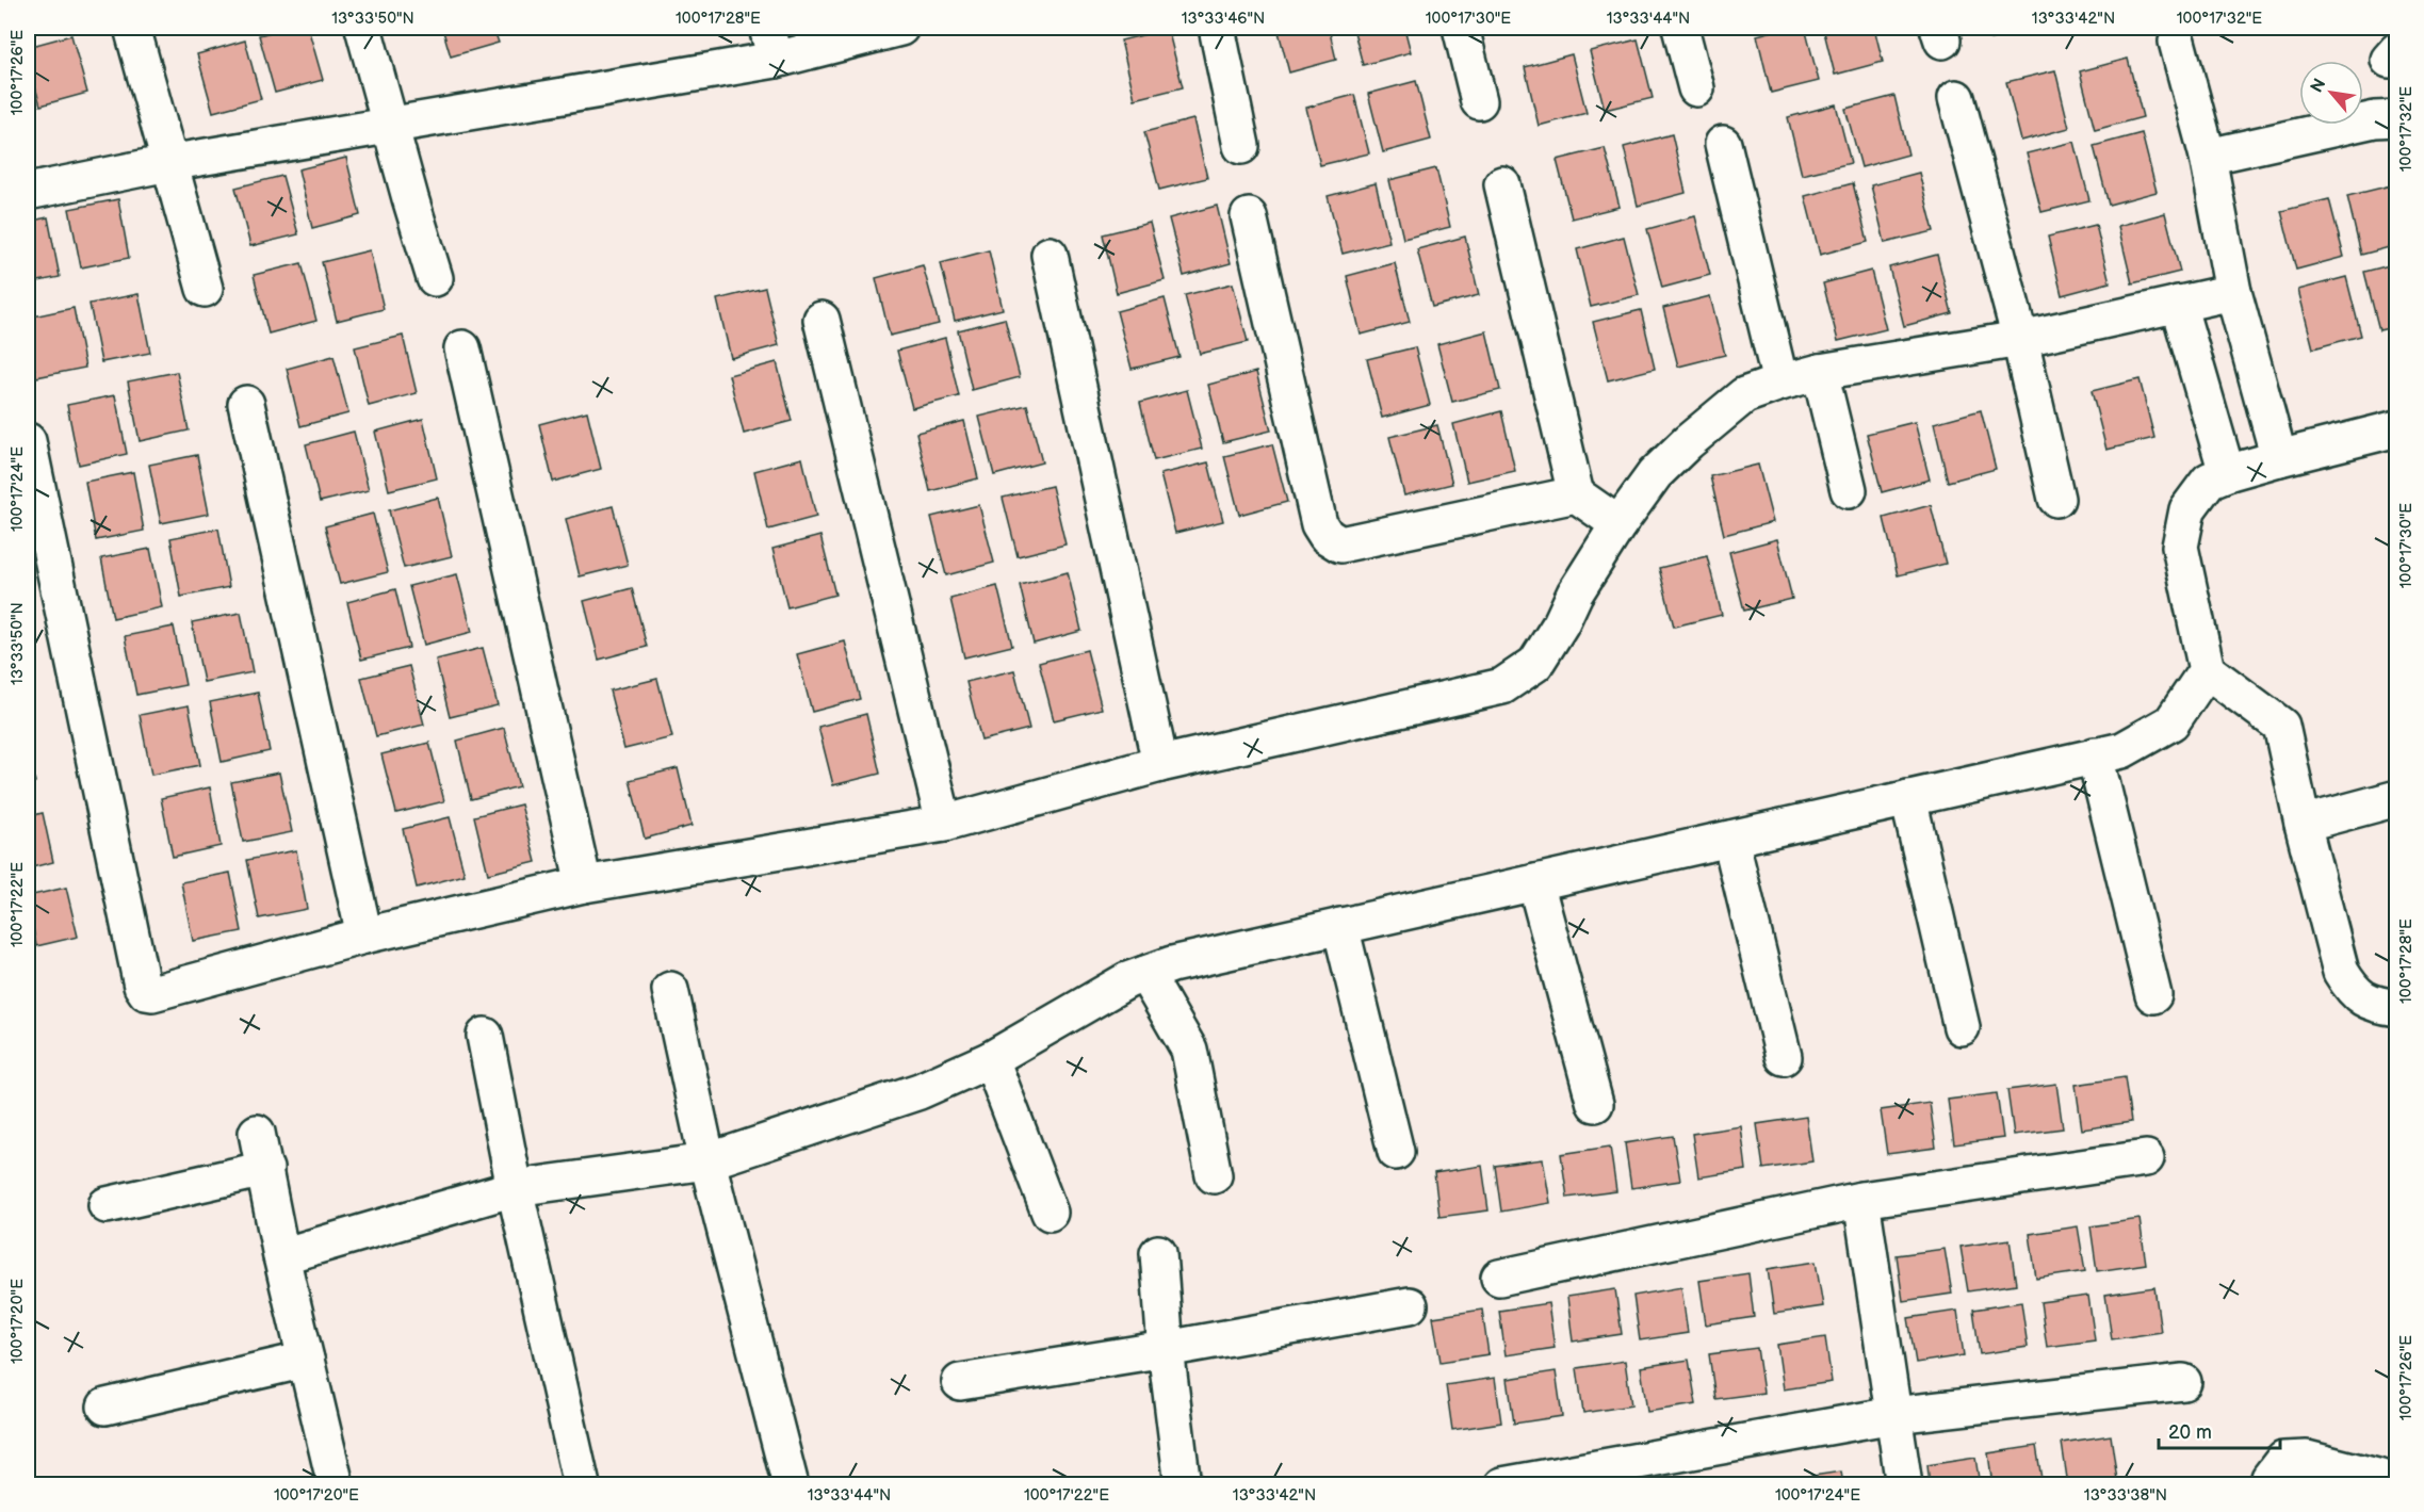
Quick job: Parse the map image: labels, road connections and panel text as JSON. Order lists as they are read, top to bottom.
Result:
{
  "scale_bar": "20 m",
  "north": "top left",
  "coordinates": [
    "13°33'50\"N",
    "100°17'28\"E",
    "13°33'46\"N",
    "100°17'30\"E",
    "13°33'44\"N",
    "13°33'42\"N",
    "100°17'32\"E",
    "100°17'26\"E",
    "100°17'24\"E",
    "100°17'22\"E",
    "100°17'20\"E",
    "13°33'38\"N"
  ]
}
